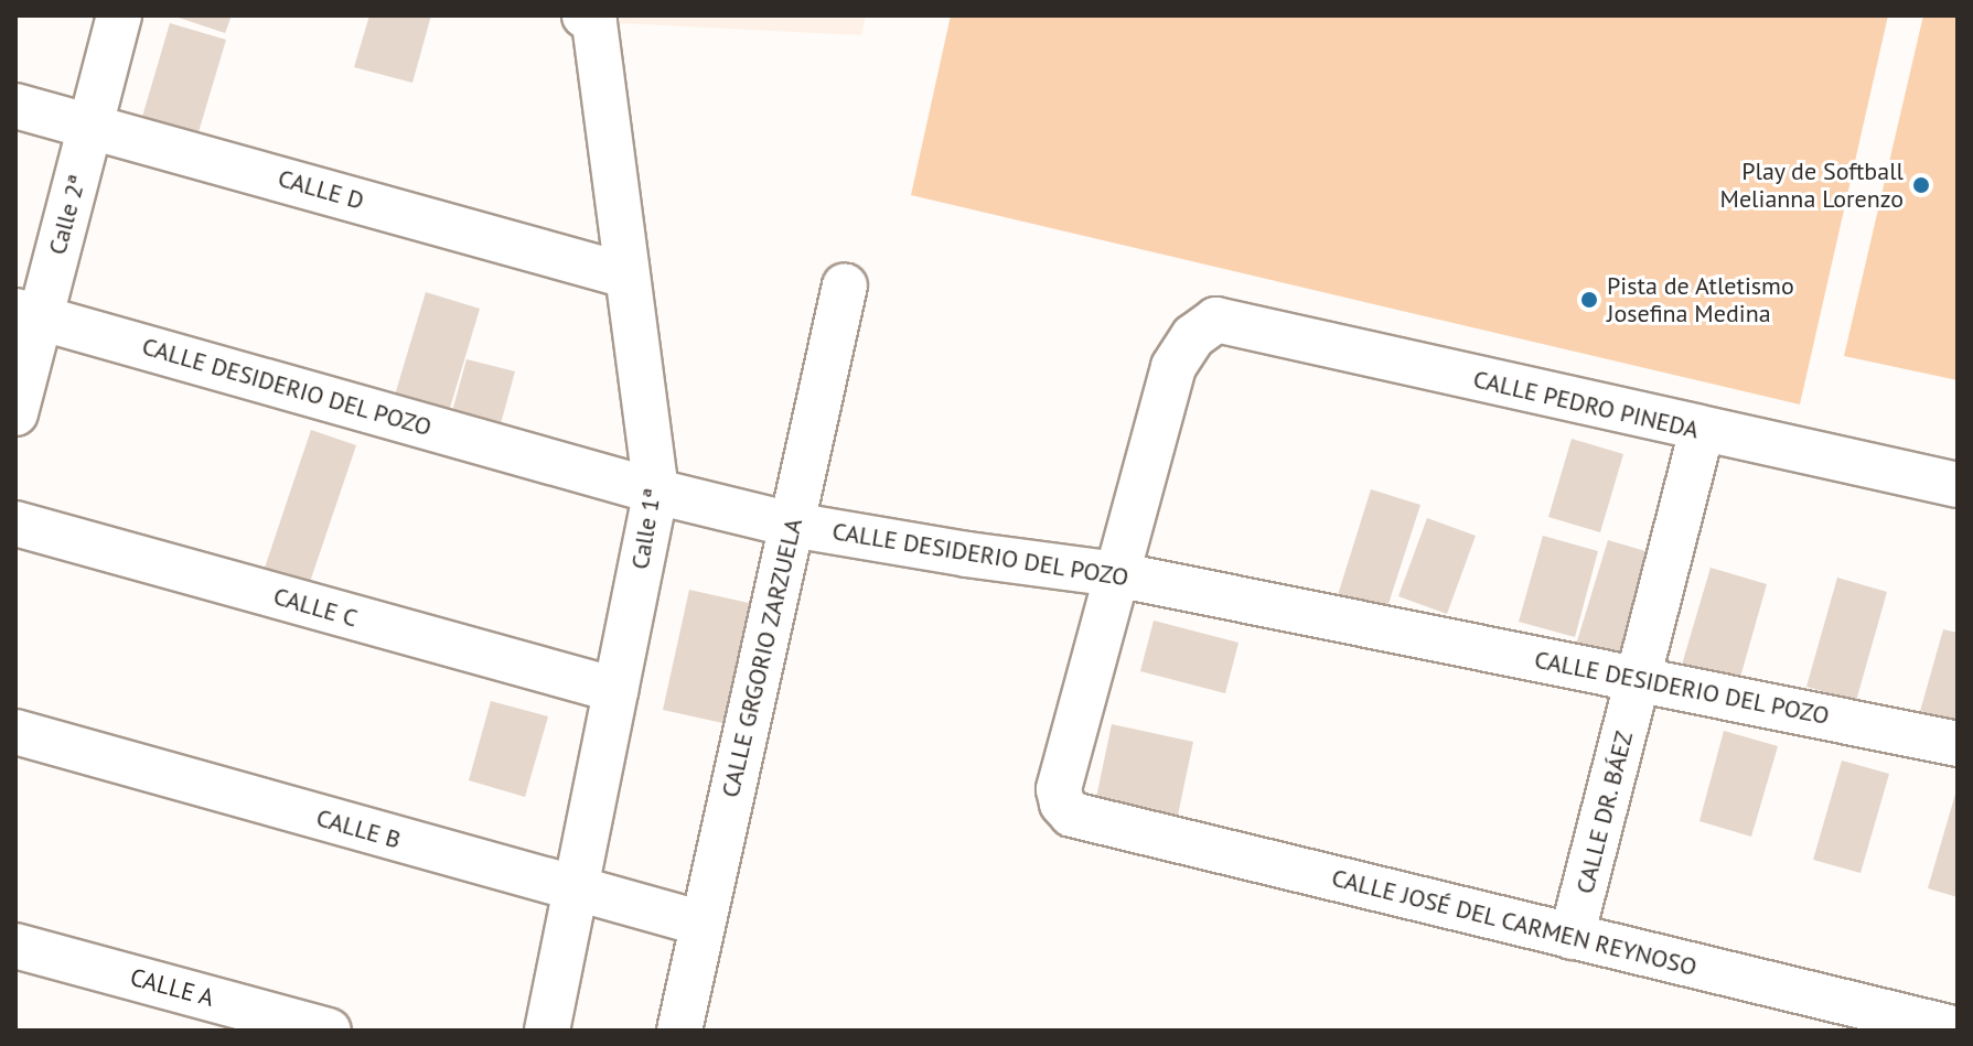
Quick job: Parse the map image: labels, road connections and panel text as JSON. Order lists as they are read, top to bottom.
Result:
{
  "streets": {
    "street": [
      "CALLE D",
      "Calle 2ª",
      "CALLE DESIDERIO DEL POZO",
      "CALLE PEDRO PINEDA",
      "Calle 1ª",
      "CALLE C",
      "CALLE GRGORIO ZARZUELA",
      "CALLE DR. BÁEZ",
      "CALLE B",
      "CALLE JOSÉ DEL CARMEN REYNOSO",
      "CALLE A"
    ]
  },
  "crossings": [
    ["CALLE D", "Calle 2ª"],
    ["CALLE D", "Calle 1ª"],
    ["Calle 2ª", "CALLE DESIDERIO DEL POZO"],
    ["CALLE DESIDERIO DEL POZO", "CALLE PEDRO PINEDA"],
    ["CALLE DESIDERIO DEL POZO", "Calle 1ª"],
    ["CALLE DESIDERIO DEL POZO", "CALLE GRGORIO ZARZUELA"],
    ["CALLE DESIDERIO DEL POZO", "CALLE DR. BÁEZ"],
    ["CALLE DESIDERIO DEL POZO", "CALLE JOSÉ DEL CARMEN REYNOSO"],
    ["CALLE PEDRO PINEDA", "CALLE DR. BÁEZ"],
    ["CALLE PEDRO PINEDA", "CALLE JOSÉ DEL CARMEN REYNOSO"],
    ["Calle 1ª", "CALLE C"],
    ["Calle 1ª", "CALLE B"],
    ["CALLE GRGORIO ZARZUELA", "CALLE B"],
    ["CALLE DR. BÁEZ", "CALLE JOSÉ DEL CARMEN REYNOSO"]
  ],
  "places": ["Play de Softball Melianna Lorenzo", "Pista de Atletismo Josefina Medina"]
}
